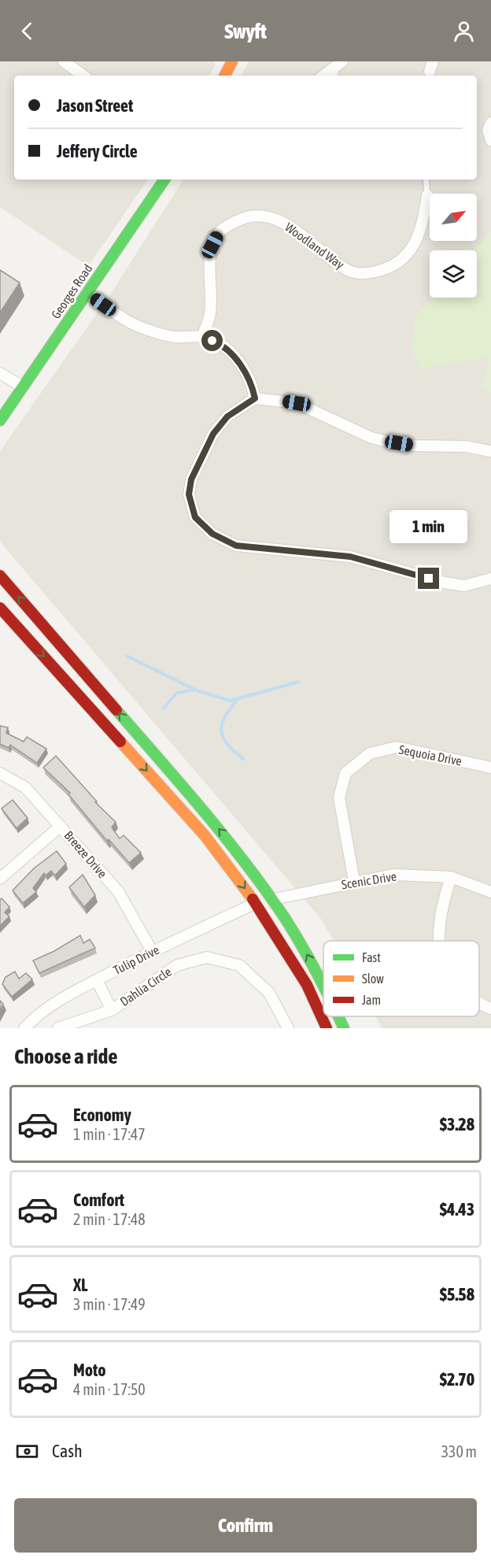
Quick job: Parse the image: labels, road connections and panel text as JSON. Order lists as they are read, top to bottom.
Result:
{
  "streets": {
    "main road": ["Georges Road"],
    "street": [
      "Woodland Way",
      "Sequoia Drive",
      "Breeze Drive",
      "Scenic Drive",
      "Tulip Drive",
      "Dahlia Circle"
    ]
  },
  "crossings": [
    ["Sequoia Drive", "Scenic Drive"],
    ["Breeze Drive", "Tulip Drive"],
    ["Tulip Drive", "Dahlia Circle"]
  ],
  "legend": ["Fast", "Slow", "Jam"],
  "north": "top right",
  "page": {
    "header": "Swyft",
    "banner": ["Jason Street", "Jeffery Circle"],
    "bubble": "1 min",
    "heading": "Choose a ride",
    "list": [
      {
        "name": "Economy",
        "note": "1 min · 17:47",
        "value": "$3.28"
      },
      {
        "name": "Comfort",
        "note": "2 min · 17:48",
        "value": "$4.43"
      },
      {
        "name": "XL",
        "note": "3 min · 17:49",
        "value": "$5.58"
      },
      {
        "name": "Moto",
        "note": "4 min · 17:50",
        "value": "$2.70"
      }
    ],
    "pay": ["Cash", "330 m"],
    "buttons": "Confirm"
  }
}
